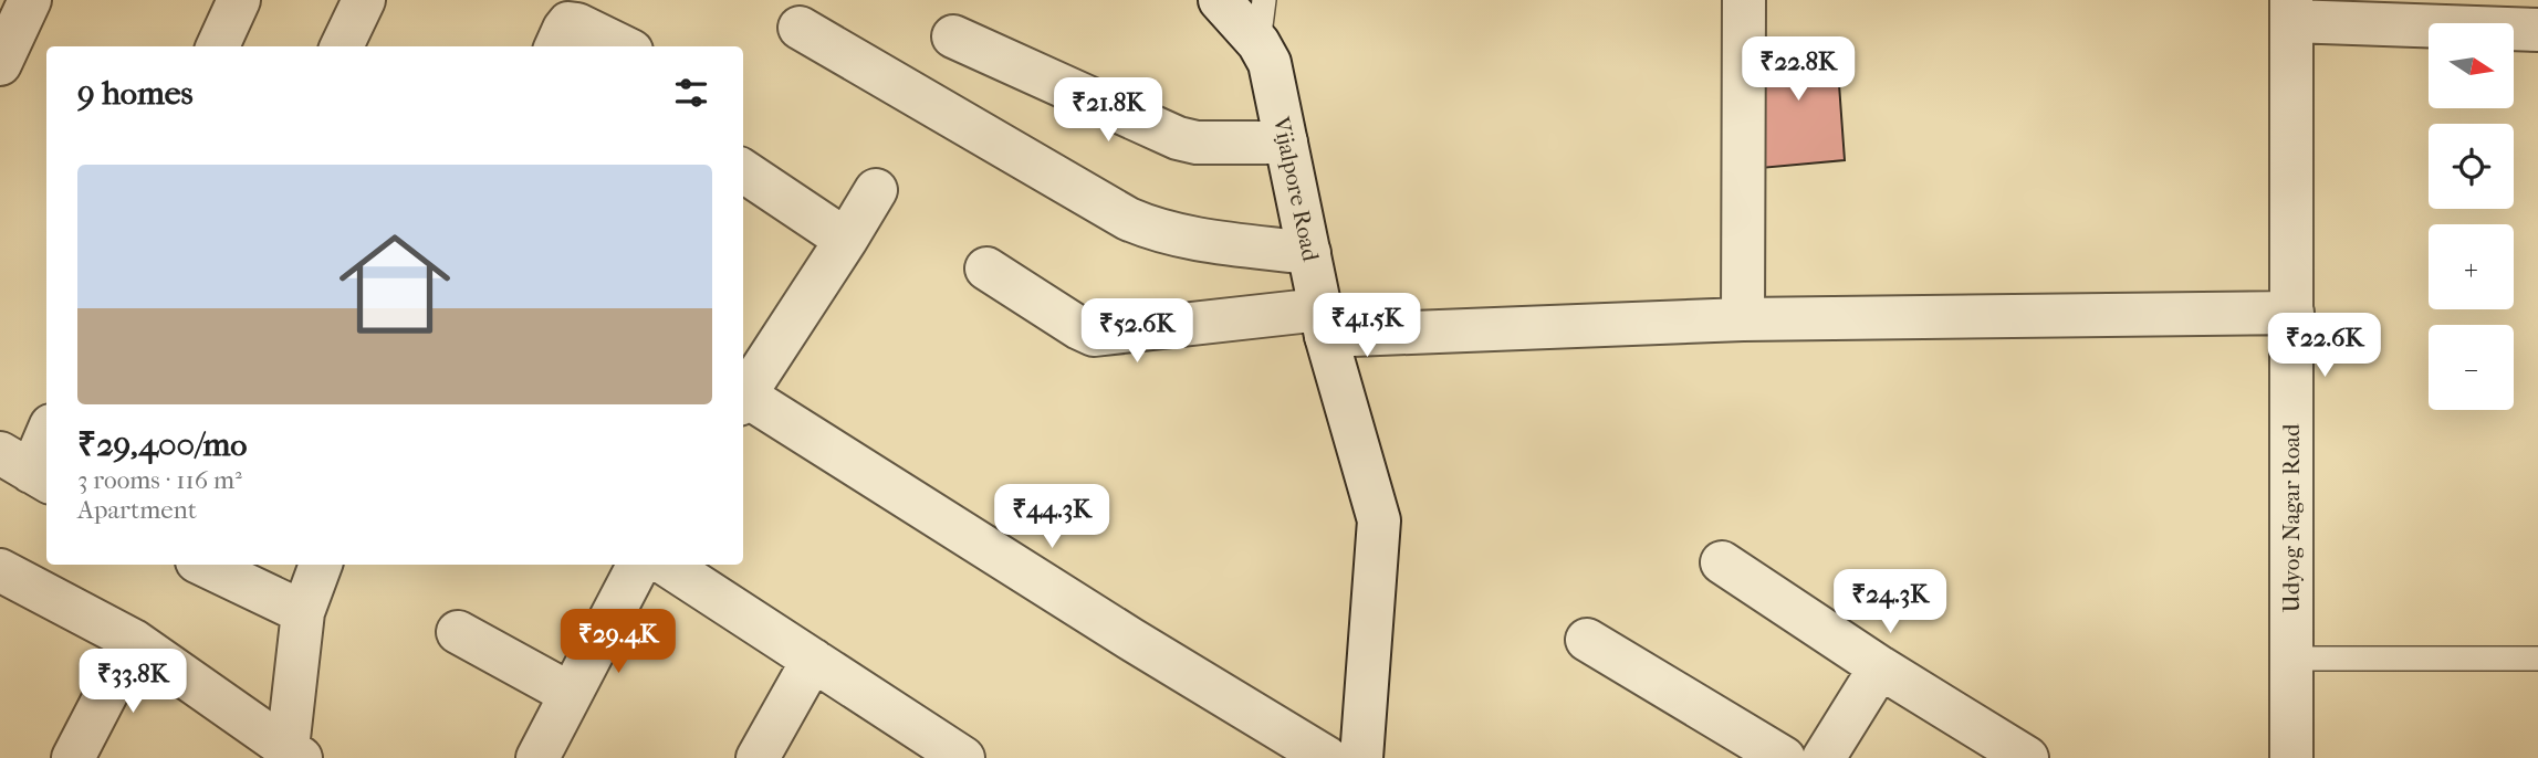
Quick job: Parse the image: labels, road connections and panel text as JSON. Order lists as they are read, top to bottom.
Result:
{
  "streets": {
    "street": ["Vijalpore Road", "Udyog Nagar Road"]
  },
  "north": "right",
  "page": {
    "map_buttons": ["+", "−"],
    "price": [
      "₹22.8K",
      "₹21.8K",
      "₹41.5K",
      "₹52.6K",
      "₹22.6K",
      "₹44.3K",
      "₹24.3K",
      "₹29.4K",
      "₹33.8K"
    ],
    "heading": "9 homes",
    "list": [
      {
        "name": "₹29,400/mo",
        "note": "3 rooms · 116 m² · Apartment"
      }
    ]
  }
}
